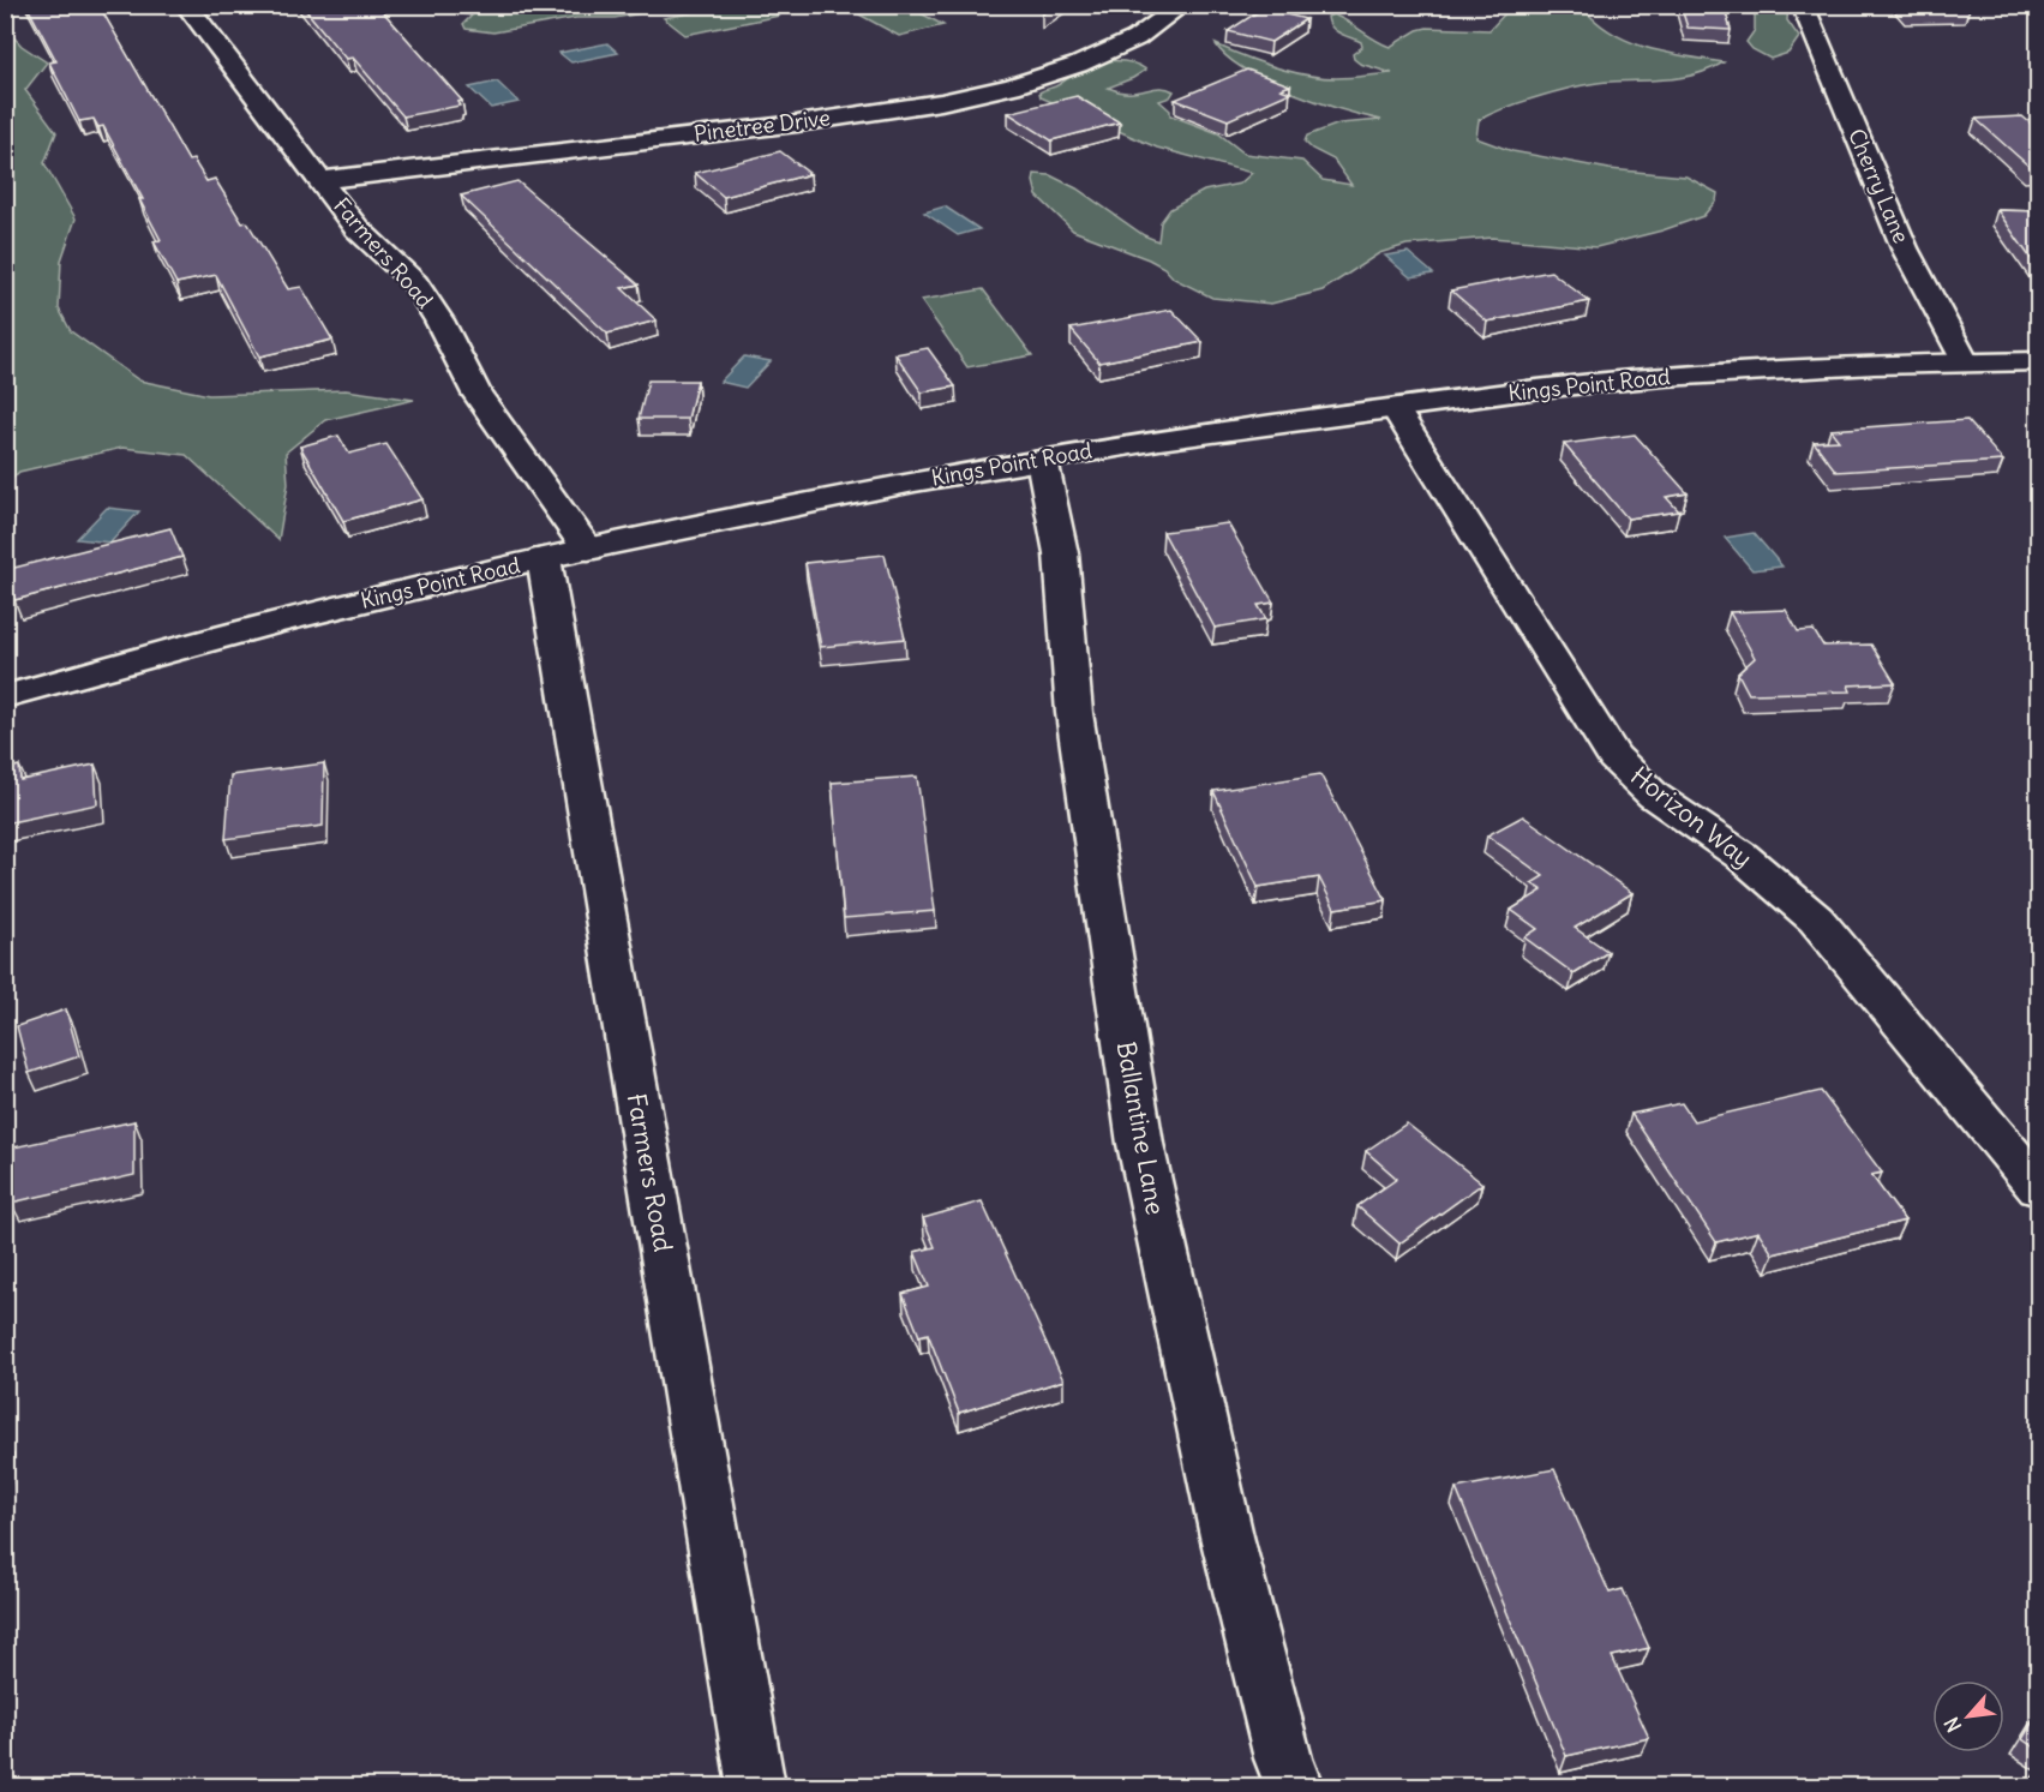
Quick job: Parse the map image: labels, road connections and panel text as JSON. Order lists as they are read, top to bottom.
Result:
{
  "streets": {
    "street": [
      "Pinetree Drive",
      "Cherry Lane",
      "Farmers Road",
      "Kings Point Road",
      "Horizon Way",
      "Ballantine Lane"
    ]
  },
  "crossings": [
    ["Pinetree Drive", "Farmers Road"],
    ["Cherry Lane", "Kings Point Road"],
    ["Farmers Road", "Kings Point Road"],
    ["Kings Point Road", "Horizon Way"],
    ["Kings Point Road", "Ballantine Lane"]
  ],
  "north": "bottom left"
}
